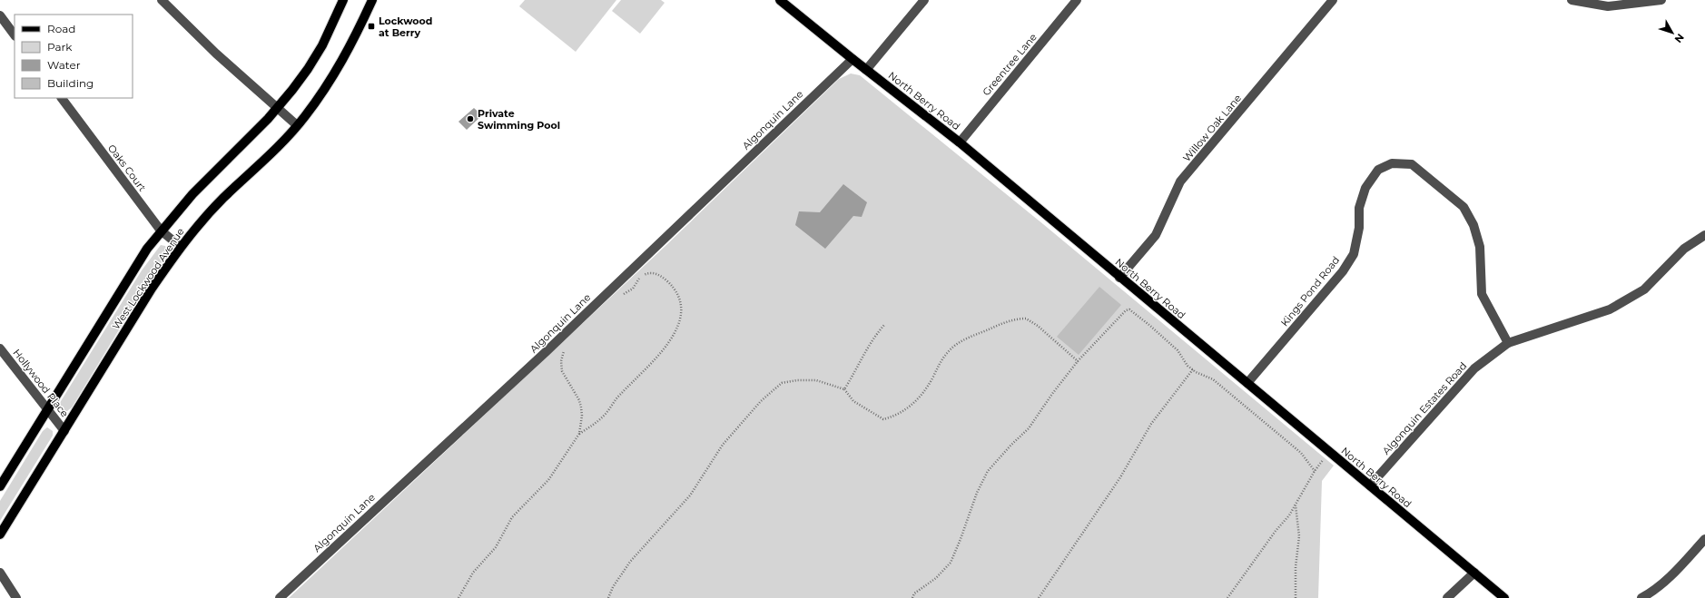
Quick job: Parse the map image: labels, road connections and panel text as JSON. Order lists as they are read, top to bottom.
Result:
{
  "streets": {
    "main road": ["North Berry Road", "West Lockwood Avenue"],
    "street": [
      "Greentree Lane",
      "Algonquin Lane",
      "Willow Oak Lane",
      "Oaks Court",
      "Kings Pond Road",
      "Hollywood Place",
      "Algonquin Estates Road"
    ]
  },
  "crossings": [
    ["Greentree Lane", "North Berry Road"],
    ["North Berry Road", "Algonquin Lane"],
    ["North Berry Road", "Willow Oak Lane"],
    ["North Berry Road", "Kings Pond Road"],
    ["North Berry Road", "Algonquin Estates Road"],
    ["Oaks Court", "West Lockwood Avenue"],
    ["West Lockwood Avenue", "Hollywood Place"],
    ["Kings Pond Road", "Algonquin Estates Road"]
  ],
  "places": {
    "transit": ["Lockwood at Berry"],
    "other": ["Private Swimming Pool"]
  },
  "legend": [
    "Road",
    "Park",
    "Water",
    "Building"
  ],
  "north": "bottom right"
}
